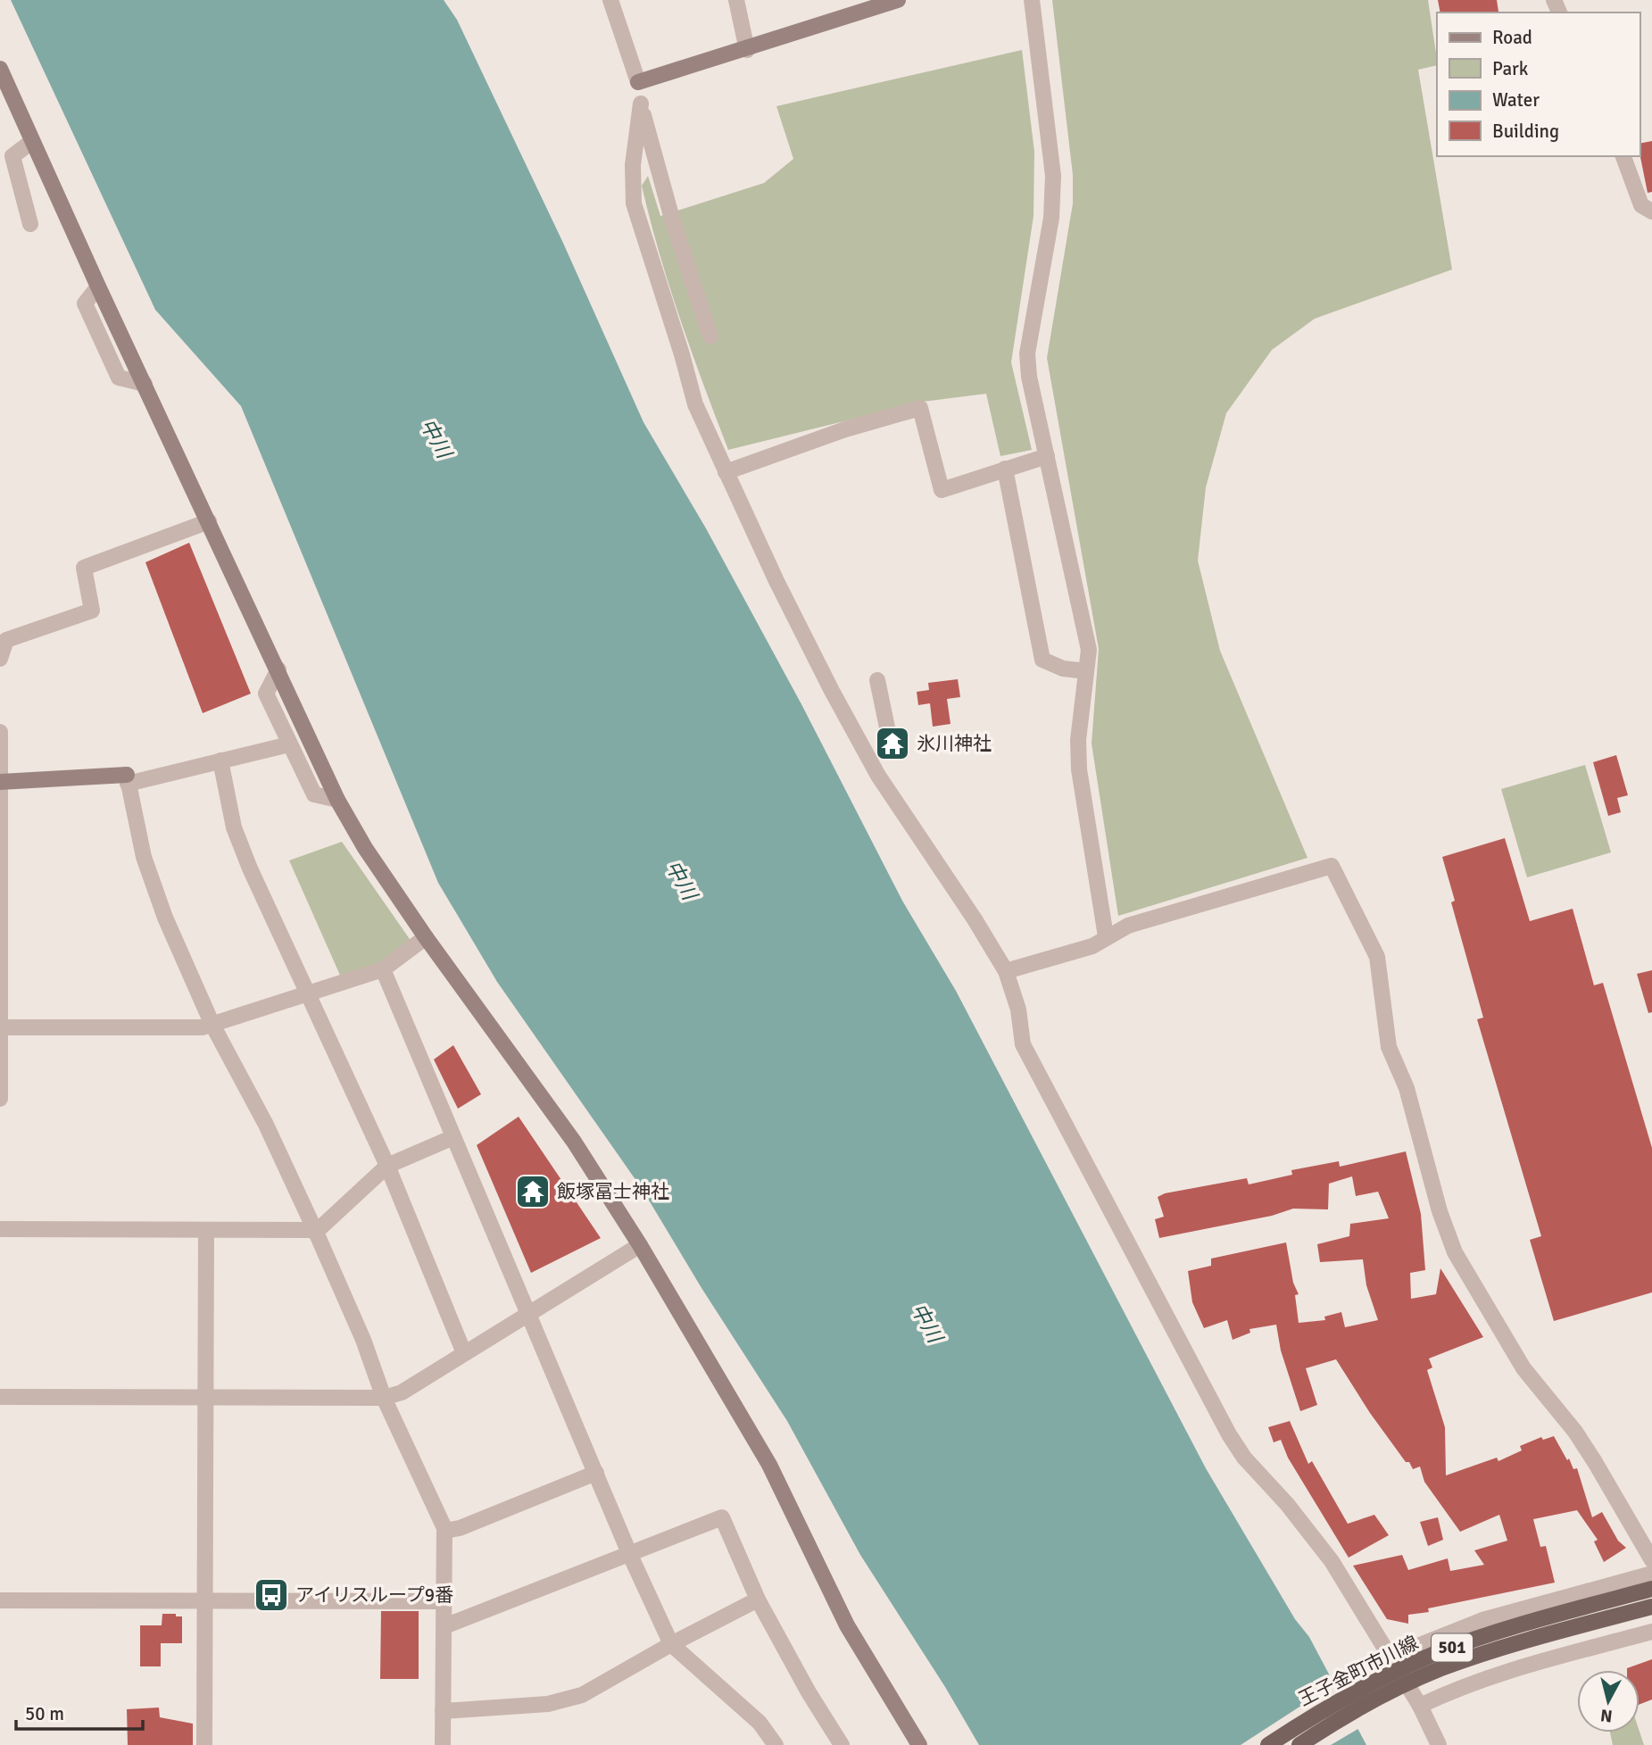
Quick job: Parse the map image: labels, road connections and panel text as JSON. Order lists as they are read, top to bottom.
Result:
{
  "streets": {
    "main road": ["501", "王子金町市川線"]
  },
  "water": ["中川"],
  "places": {
    "temple": ["氷川神社", "飯塚冨士神社"],
    "bus stop": ["アイリスループ9番"]
  },
  "legend": [
    "Road",
    "Park",
    "Water",
    "Building"
  ],
  "scale_bar": "50 m",
  "north": "bottom"
}
